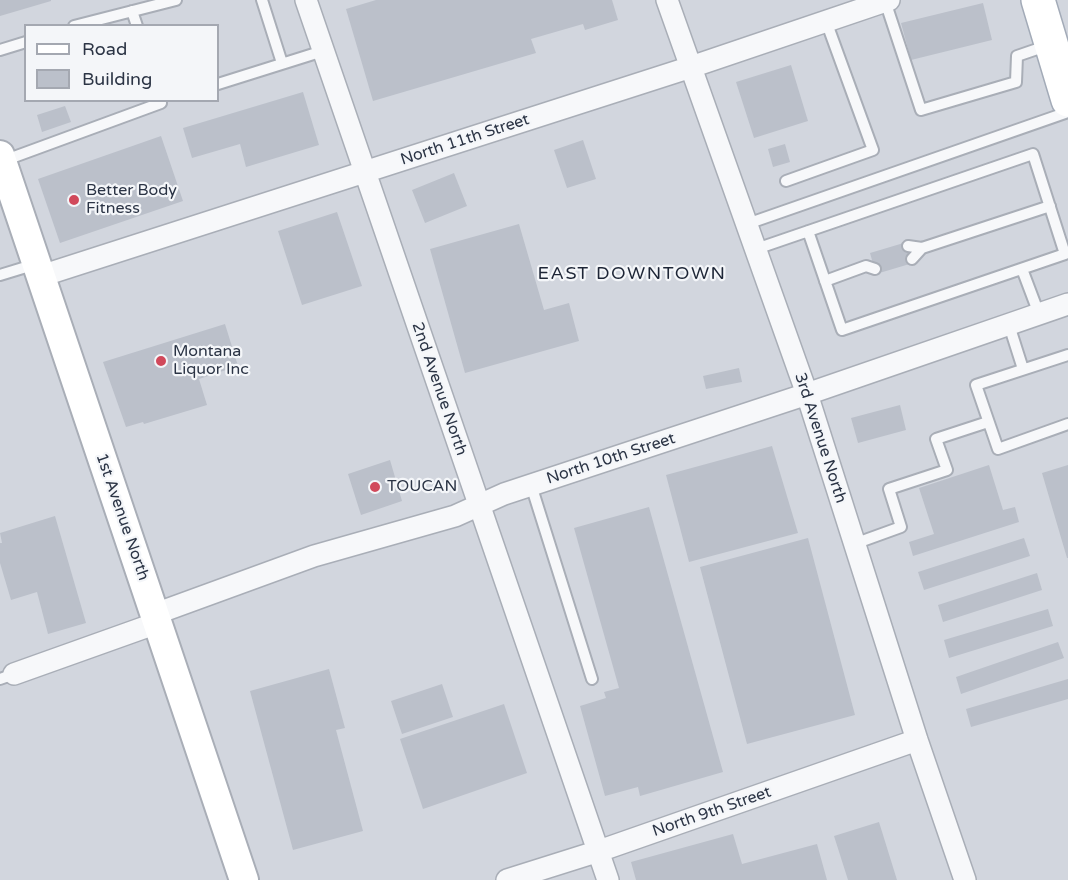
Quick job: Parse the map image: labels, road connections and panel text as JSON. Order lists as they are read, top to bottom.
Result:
{
  "streets": {
    "main road": ["1st Avenue North"],
    "street": [
      "North 11th Street",
      "2nd Avenue North",
      "3rd Avenue North",
      "North 10th Street",
      "North 9th Street"
    ]
  },
  "crossings": [
    ["North 11th Street", "2nd Avenue North"],
    ["North 11th Street", "3rd Avenue North"],
    ["North 11th Street", "1st Avenue North"],
    ["2nd Avenue North", "North 10th Street"],
    ["2nd Avenue North", "North 9th Street"],
    ["3rd Avenue North", "North 10th Street"],
    ["3rd Avenue North", "North 9th Street"],
    ["North 10th Street", "1st Avenue North"]
  ],
  "districts": ["EAST DOWNTOWN"],
  "places": ["Better Body Fitness", "Montana Liquor Inc", "TOUCAN"],
  "legend": ["Road", "Building"]
}
